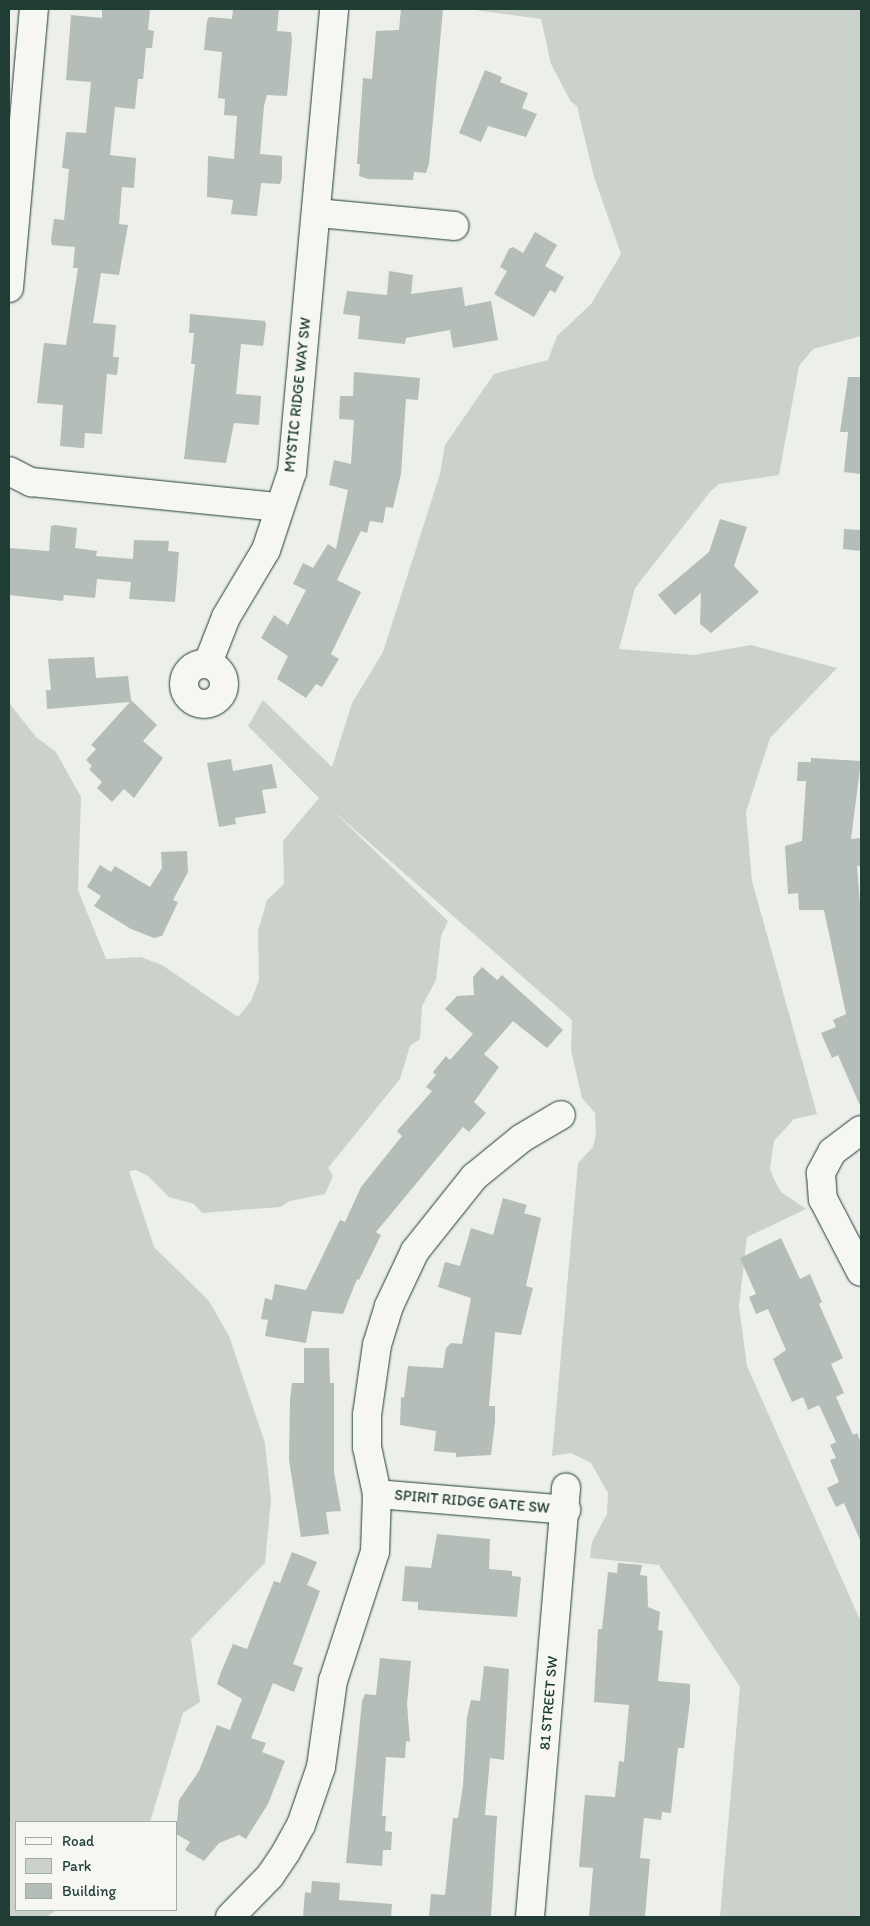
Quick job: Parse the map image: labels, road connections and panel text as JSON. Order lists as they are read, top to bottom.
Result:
{
  "streets": {
    "street": ["MYSTIC RIDGE WAY SW", "SPIRIT RIDGE GATE SW", "81 STREET SW"]
  },
  "crossings": [
    ["SPIRIT RIDGE GATE SW", "81 STREET SW"]
  ],
  "legend": ["Road", "Park", "Building"]
}
